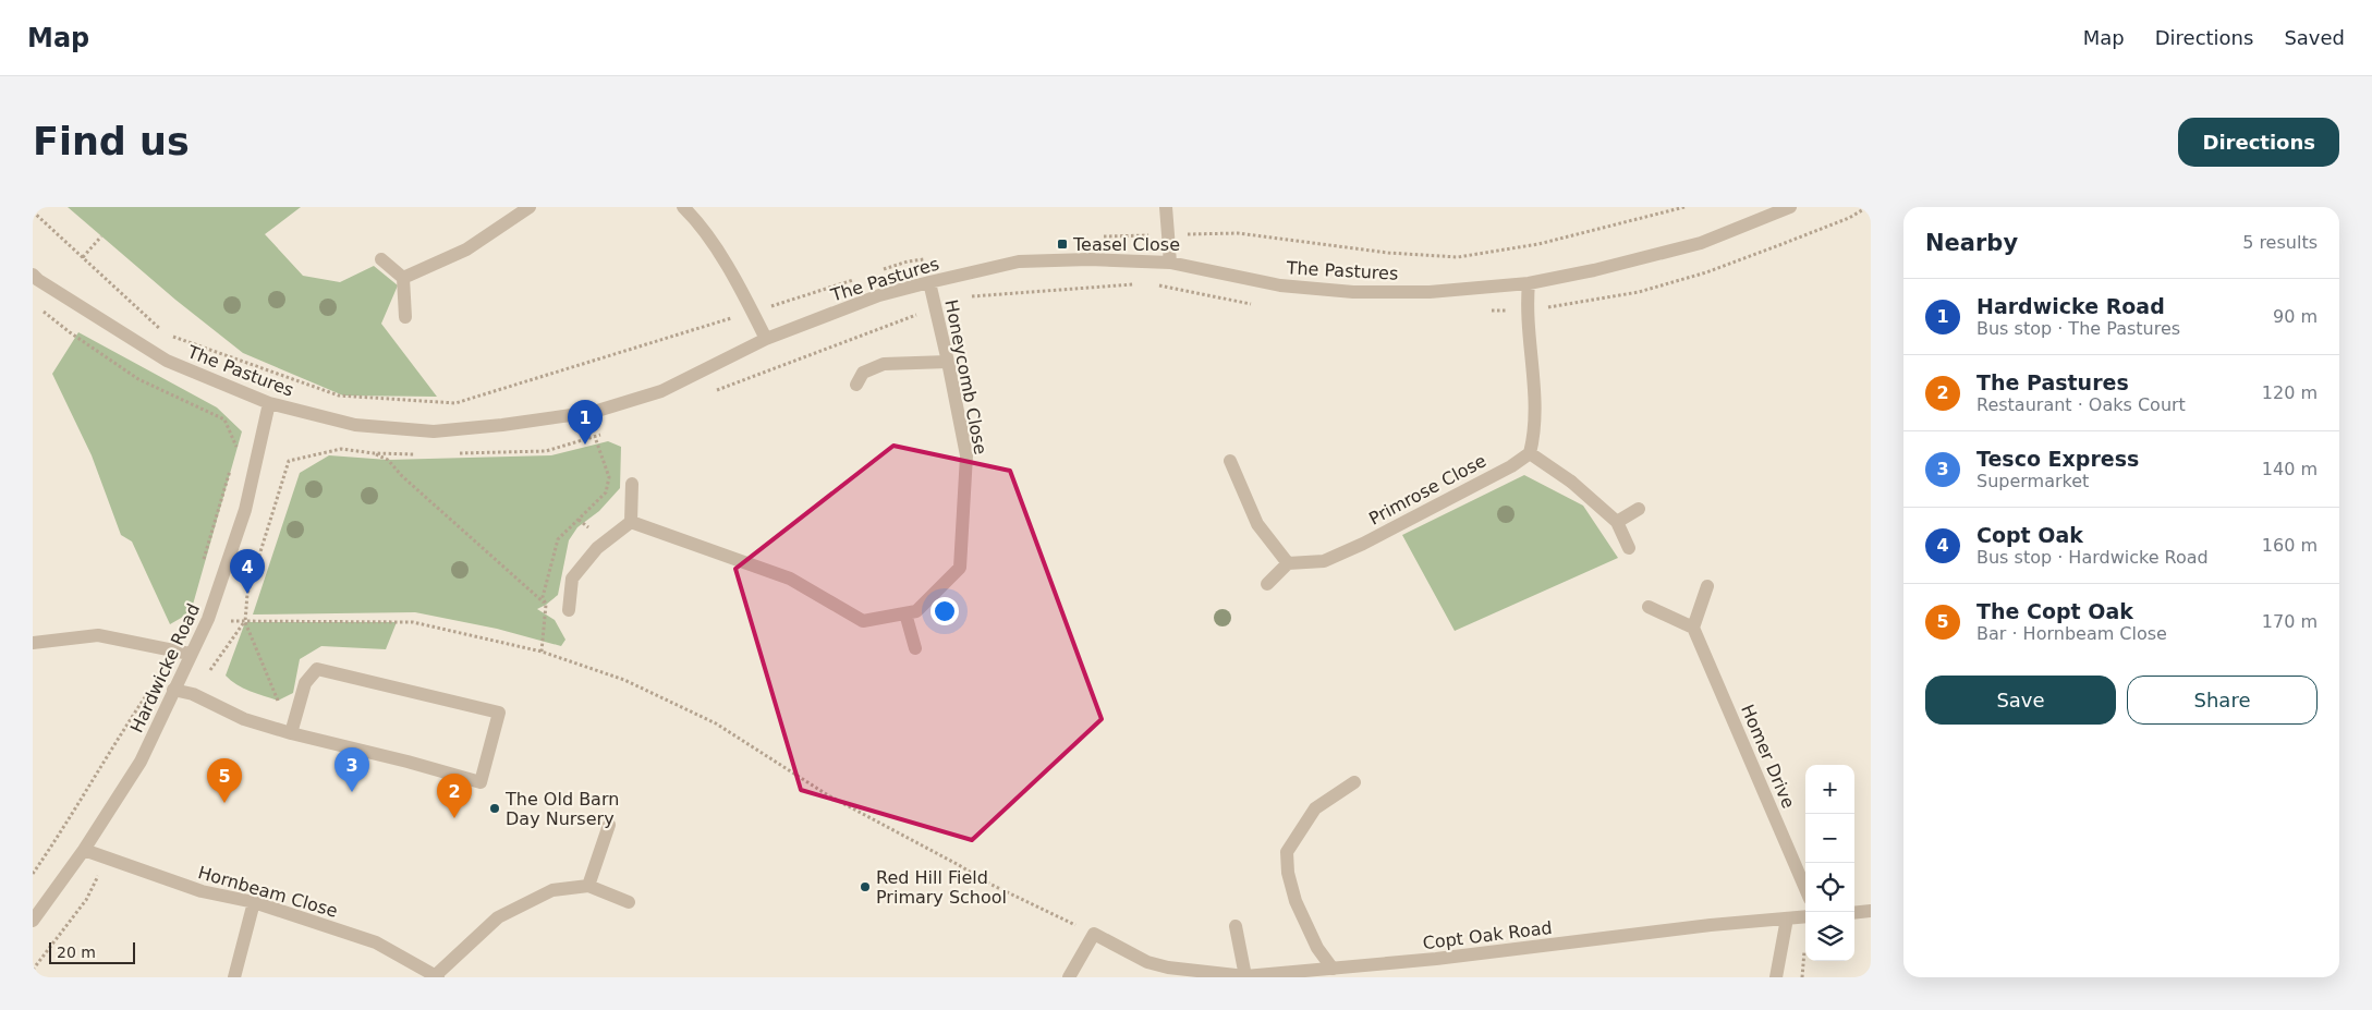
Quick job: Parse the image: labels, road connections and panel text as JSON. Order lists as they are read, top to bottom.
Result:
{
  "streets": {
    "street": [
      "The Pastures",
      "Honeycomb Close",
      "Primrose Close",
      "Hardwicke Road",
      "Homer Drive",
      "Hornbeam Close",
      "Copt Oak Road"
    ]
  },
  "crossings": [
    ["The Pastures", "Honeycomb Close"],
    ["The Pastures", "Hardwicke Road"],
    ["Hardwicke Road", "Hornbeam Close"]
  ],
  "places": {
    "transit": ["Teasel Close"],
    "other": ["The Old Barn Day Nursery", "Red Hill Field Primary School"]
  },
  "scale_bar": "20 m",
  "page": {
    "header": "Map",
    "nav": ["Map", "Directions", "Saved"],
    "buttons": [
      "Directions",
      ["Save", "Share"]
    ],
    "title": "Find us",
    "heading": ["Nearby", "5 results"],
    "list": [
      {
        "mark": "1",
        "name": "Hardwicke Road",
        "note": "Bus stop · The Pastures",
        "value": "90 m"
      },
      {
        "mark": "2",
        "name": "The Pastures",
        "note": "Restaurant · Oaks Court",
        "value": "120 m"
      },
      {
        "mark": "3",
        "name": "Tesco Express",
        "note": "Supermarket",
        "value": "140 m"
      },
      {
        "mark": "4",
        "name": "Copt Oak",
        "note": "Bus stop · Hardwicke Road",
        "value": "160 m"
      },
      {
        "mark": "5",
        "name": "The Copt Oak",
        "note": "Bar · Hornbeam Close",
        "value": "170 m"
      }
    ],
    "pins": [
      "1",
      "4",
      "3",
      "5",
      "2"
    ],
    "map_buttons": ["+", "−"],
    "scale": "20 m"
  }
}
